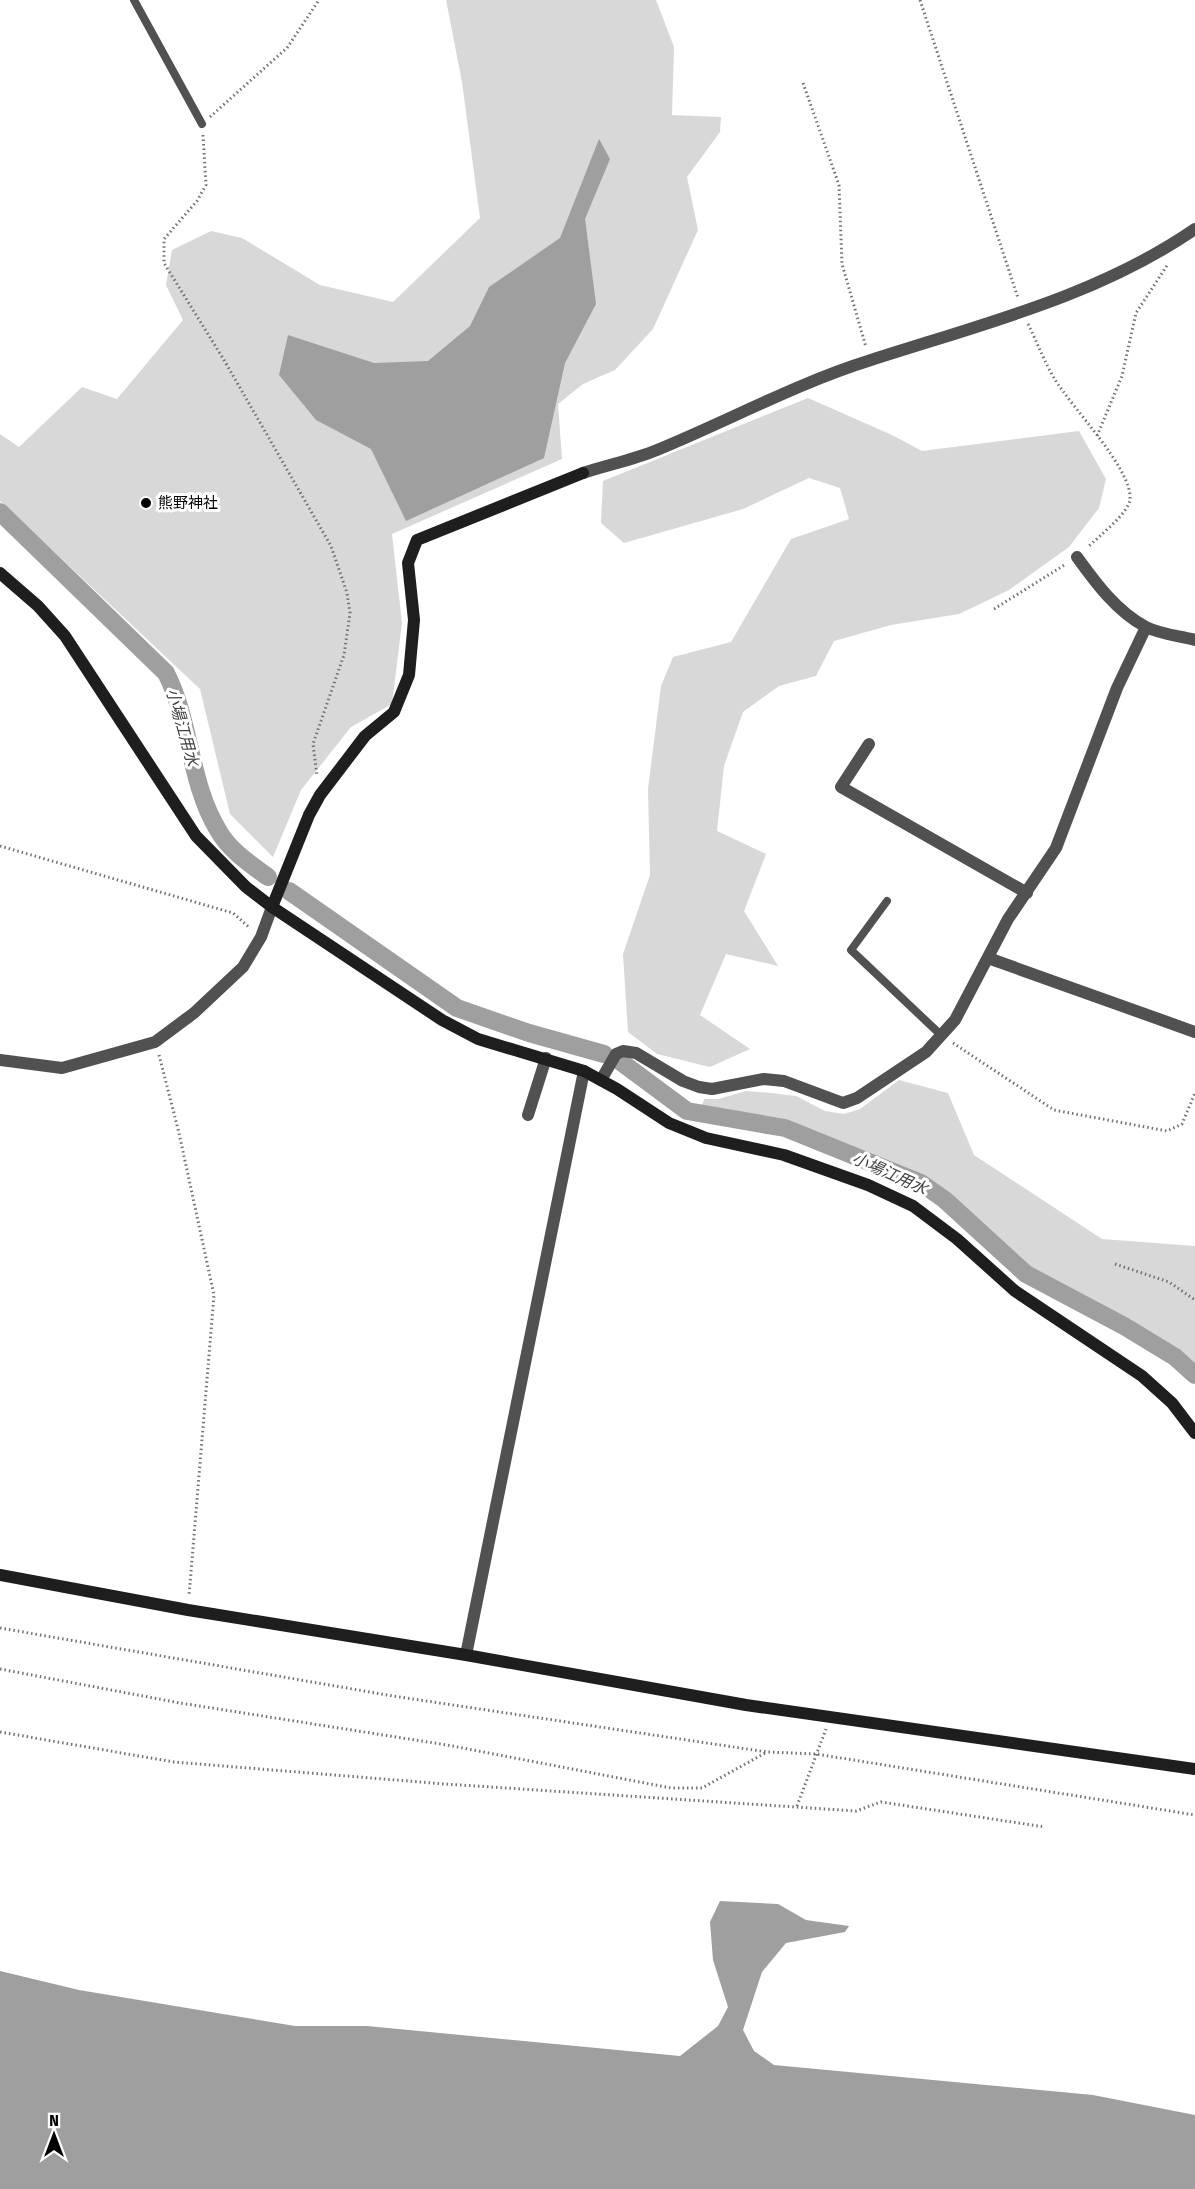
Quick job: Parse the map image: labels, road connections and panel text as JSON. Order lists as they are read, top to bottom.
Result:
{
  "water": ["小場江用水"],
  "places": ["熊野神社"],
  "north": "top"
}
